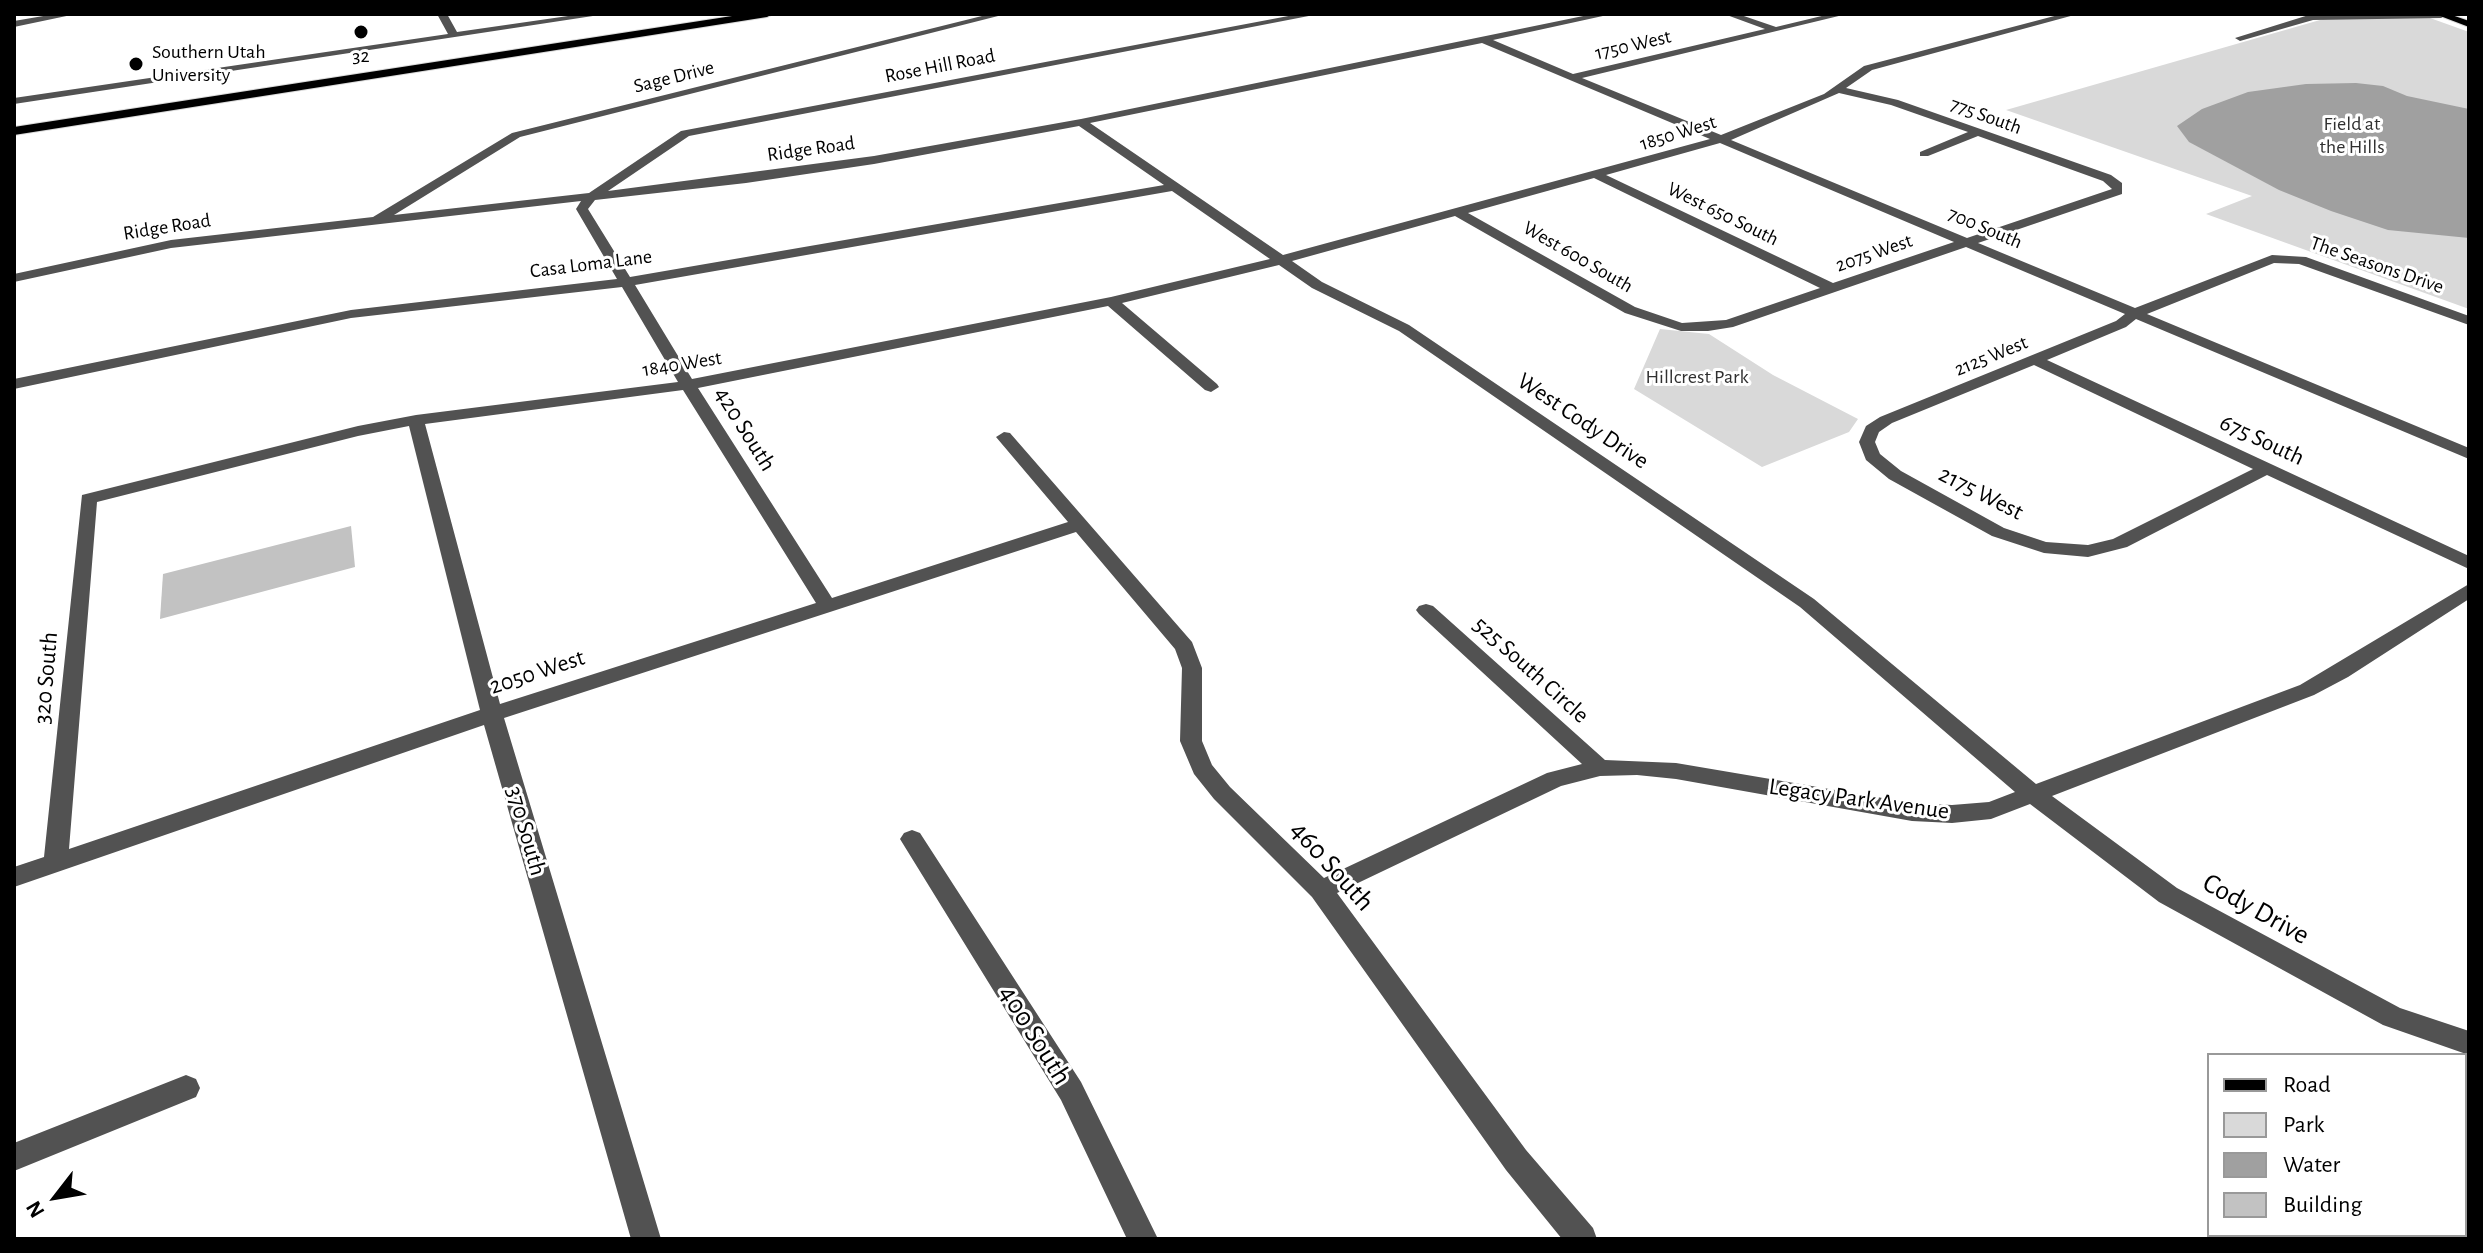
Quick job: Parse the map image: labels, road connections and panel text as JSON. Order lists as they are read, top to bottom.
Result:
{
  "streets": {
    "street": [
      "1750 West",
      "Rose Hill Road",
      "Sage Drive",
      "775 South",
      "1850 West",
      "Ridge Road",
      "West 650 South",
      "700 South",
      "2075 West",
      "West 600 South",
      "Casa Loma Lane",
      "The Seasons Drive",
      "2125 West",
      "1840 West",
      "West Cody Drive",
      "420 South",
      "675 South",
      "2175 West",
      "525 South Circle",
      "2050 West",
      "320 South",
      "Legacy Park Avenue",
      "370 South",
      "460 South",
      "Cody Drive",
      "400 South"
    ]
  },
  "crossings": [
    ["1750 West", "700 South"],
    ["Rose Hill Road", "Ridge Road"],
    ["Rose Hill Road", "420 South"],
    ["Sage Drive", "Ridge Road"],
    ["775 South", "1850 West"],
    ["775 South", "2075 West"],
    ["1850 West", "West 650 South"],
    ["1850 West", "700 South"],
    ["1850 West", "West 600 South"],
    ["1850 West", "1840 West"],
    ["1850 West", "West Cody Drive"],
    ["Ridge Road", "700 South"],
    ["Ridge Road", "West Cody Drive"],
    ["Ridge Road", "420 South"],
    ["West 650 South", "2075 West"],
    ["700 South", "2075 West"],
    ["700 South", "The Seasons Drive"],
    ["700 South", "2125 West"],
    ["2075 West", "West 600 South"],
    ["Casa Loma Lane", "West Cody Drive"],
    ["Casa Loma Lane", "420 South"],
    ["The Seasons Drive", "2125 West"],
    ["2125 West", "675 South"],
    ["2125 West", "2175 West"],
    ["1840 West", "West Cody Drive"],
    ["1840 West", "420 South"],
    ["1840 West", "320 South"],
    ["1840 West", "370 South"],
    ["West Cody Drive", "Legacy Park Avenue"],
    ["West Cody Drive", "Cody Drive"],
    ["420 South", "2050 West"],
    ["675 South", "2175 West"],
    ["525 South Circle", "Legacy Park Avenue"],
    ["2050 West", "320 South"],
    ["2050 West", "370 South"],
    ["2050 West", "460 South"],
    ["Legacy Park Avenue", "460 South"],
    ["Legacy Park Avenue", "Cody Drive"]
  ],
  "parks": ["Field at the Hills", "Hillcrest Park"],
  "places": ["32", "Southern Utah University"],
  "legend": [
    "Road",
    "Park",
    "Water",
    "Building"
  ],
  "north": "bottom left"
}
